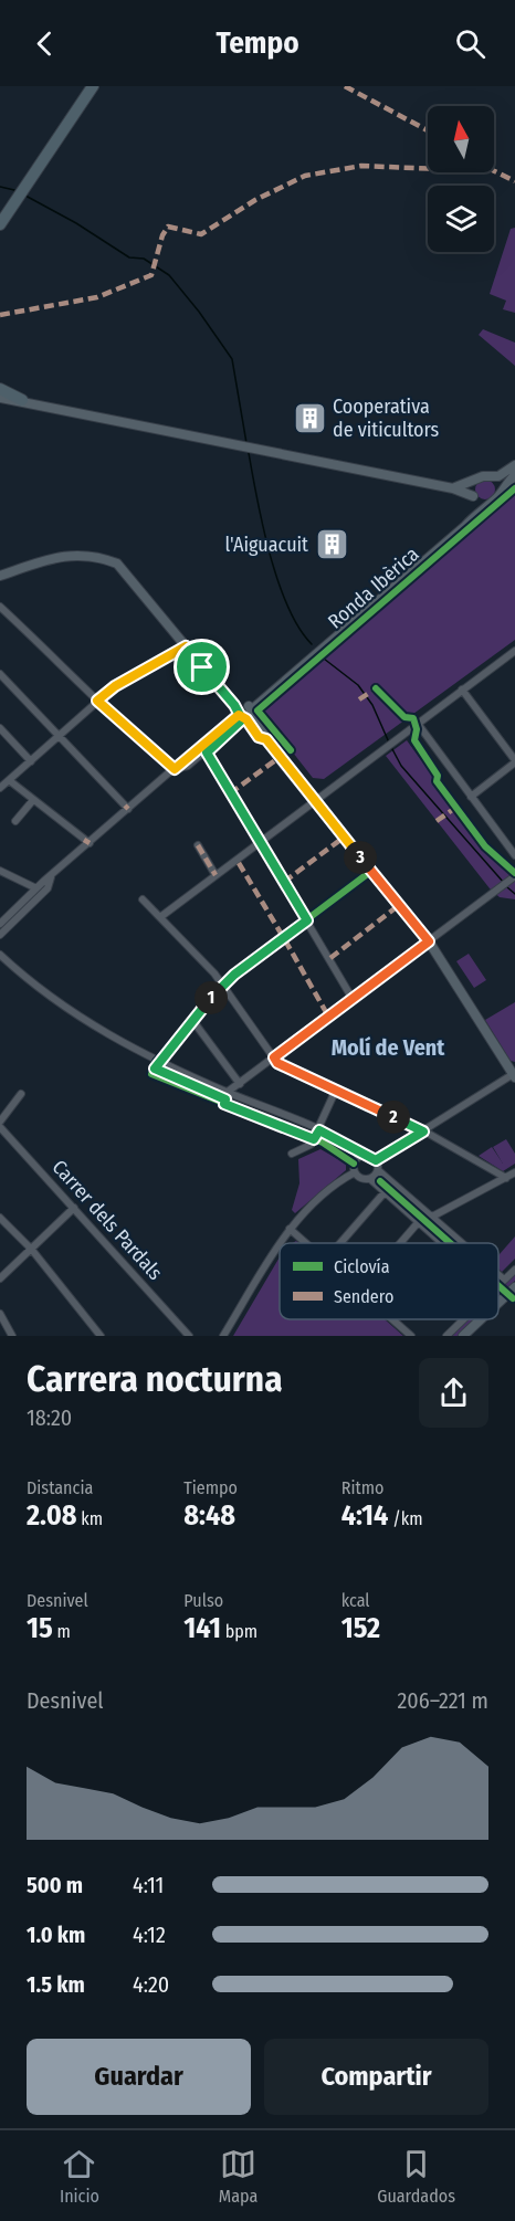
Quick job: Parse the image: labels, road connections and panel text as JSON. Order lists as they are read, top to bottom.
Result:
{
  "streets": {
    "street": ["Ronda Ibèrica", "Carrer dels Pardals"]
  },
  "districts": ["Molí de Vent"],
  "places": {
    "building": ["Cooperativa de viticultors", "l'Aiguacuit"]
  },
  "legend": ["Ciclovía", "Sendero"],
  "north": "top",
  "page": {
    "header": "Tempo",
    "pins": ["3", "1", "2"],
    "heading": ["Carrera nocturna", "18:20"],
    "stats": [
      ["Distancia", "2.08 km"],
      ["Tiempo", "8:48"],
      ["Ritmo", "4:14 /km"],
      ["Desnivel", "15 m"],
      ["Pulso", "141 bpm"],
      ["kcal", "152"]
    ],
    "chart": ["Desnivel", "206–221 m"],
    "list": [
      {
        "name": "500 m",
        "note": "4:11"
      },
      {
        "name": "1.0 km",
        "note": "4:12"
      },
      {
        "name": "1.5 km",
        "note": "4:20"
      }
    ],
    "buttons": ["Guardar", "Compartir"],
    "tabs": ["Inicio", "Mapa", "Guardados"]
  }
}
